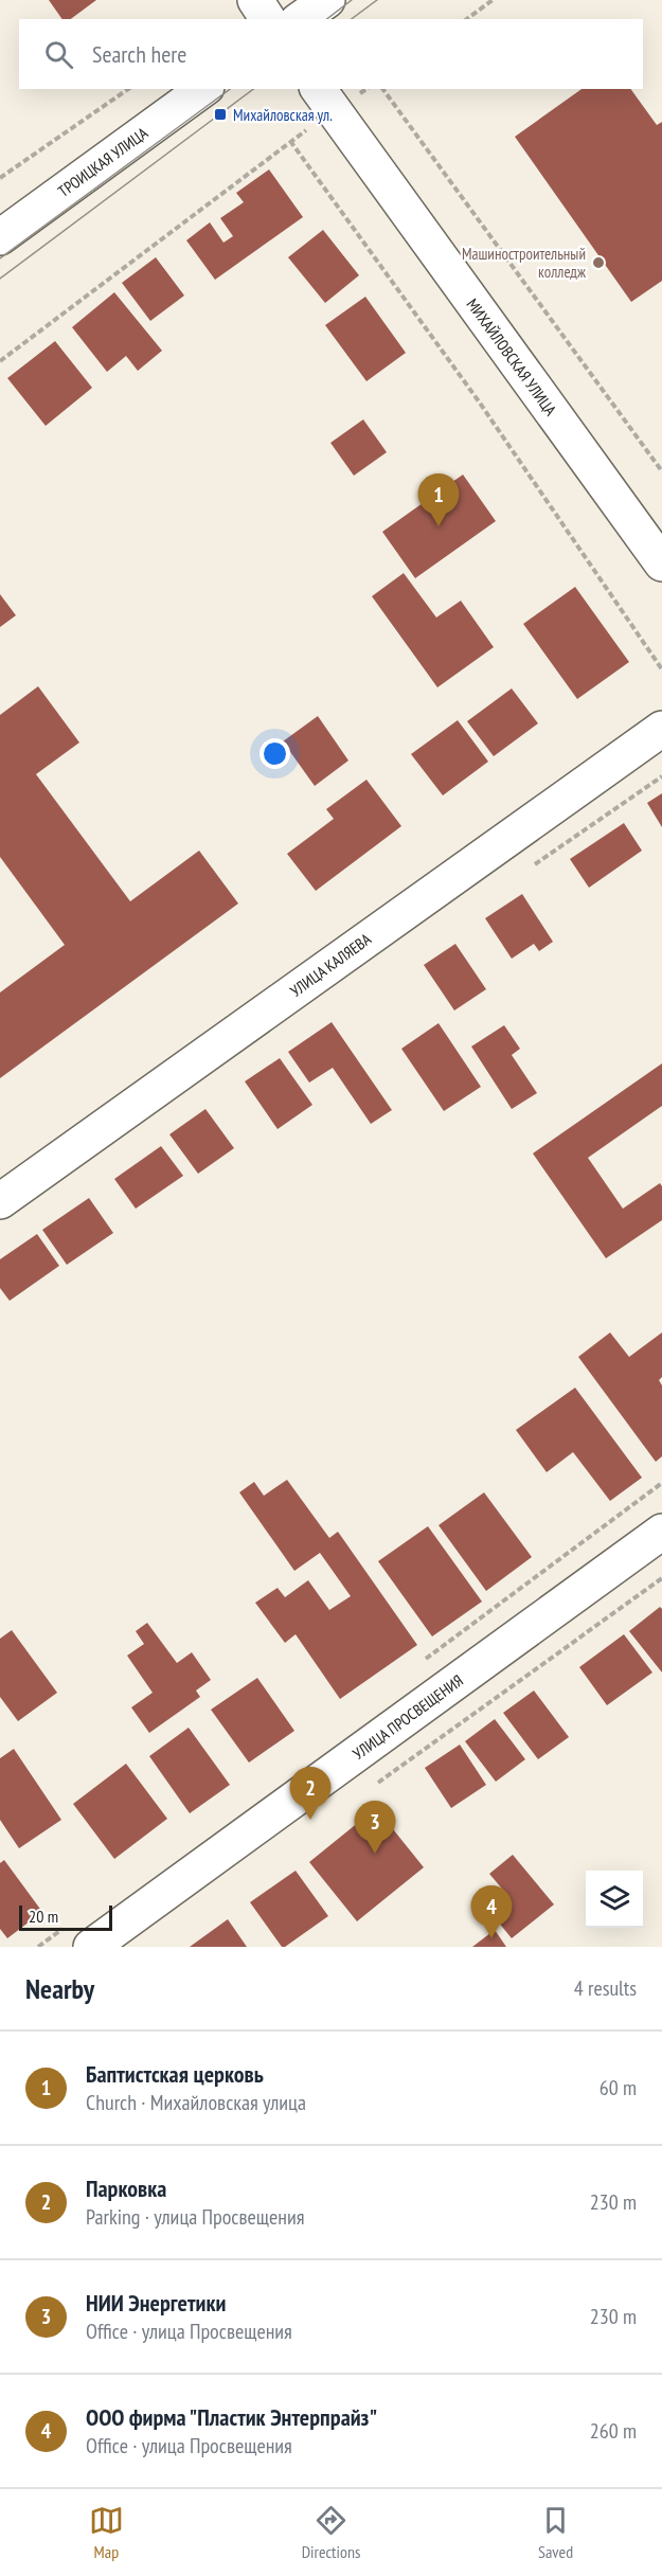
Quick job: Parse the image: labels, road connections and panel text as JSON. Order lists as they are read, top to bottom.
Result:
{
  "streets": {
    "street": [
      "ТРОИЦКАЯ УЛИЦА",
      "МИХАЙЛОВСКАЯ УЛИЦА",
      "УЛИЦА КАЛЯЕВА",
      "УЛИЦА ПРОСВЕЩЕНИЯ"
    ]
  },
  "places": {
    "transit": ["Михайловская ул."],
    "other": ["Машиностроительный колледж"]
  },
  "scale_bar": "20 m",
  "page": {
    "search": "Search here",
    "pins": [
      "1",
      "2",
      "3",
      "4"
    ],
    "scale": "20 m",
    "heading": ["Nearby", "4 results"],
    "list": [
      {
        "mark": "1",
        "name": "Баптистская церковь",
        "note": "Church · Михайловская улица",
        "value": "60 m"
      },
      {
        "mark": "2",
        "name": "Парковка",
        "note": "Parking · улица Просвещения",
        "value": "230 m"
      },
      {
        "mark": "3",
        "name": "НИИ Энергетики",
        "note": "Office · улица Просвещения",
        "value": "230 m"
      },
      {
        "mark": "4",
        "name": "ООО фирма \"Пластик Энтерпрайз\"",
        "note": "Office · улица Просвещения",
        "value": "260 m"
      }
    ],
    "nav": ["Map", "Directions", "Saved"]
  }
}
